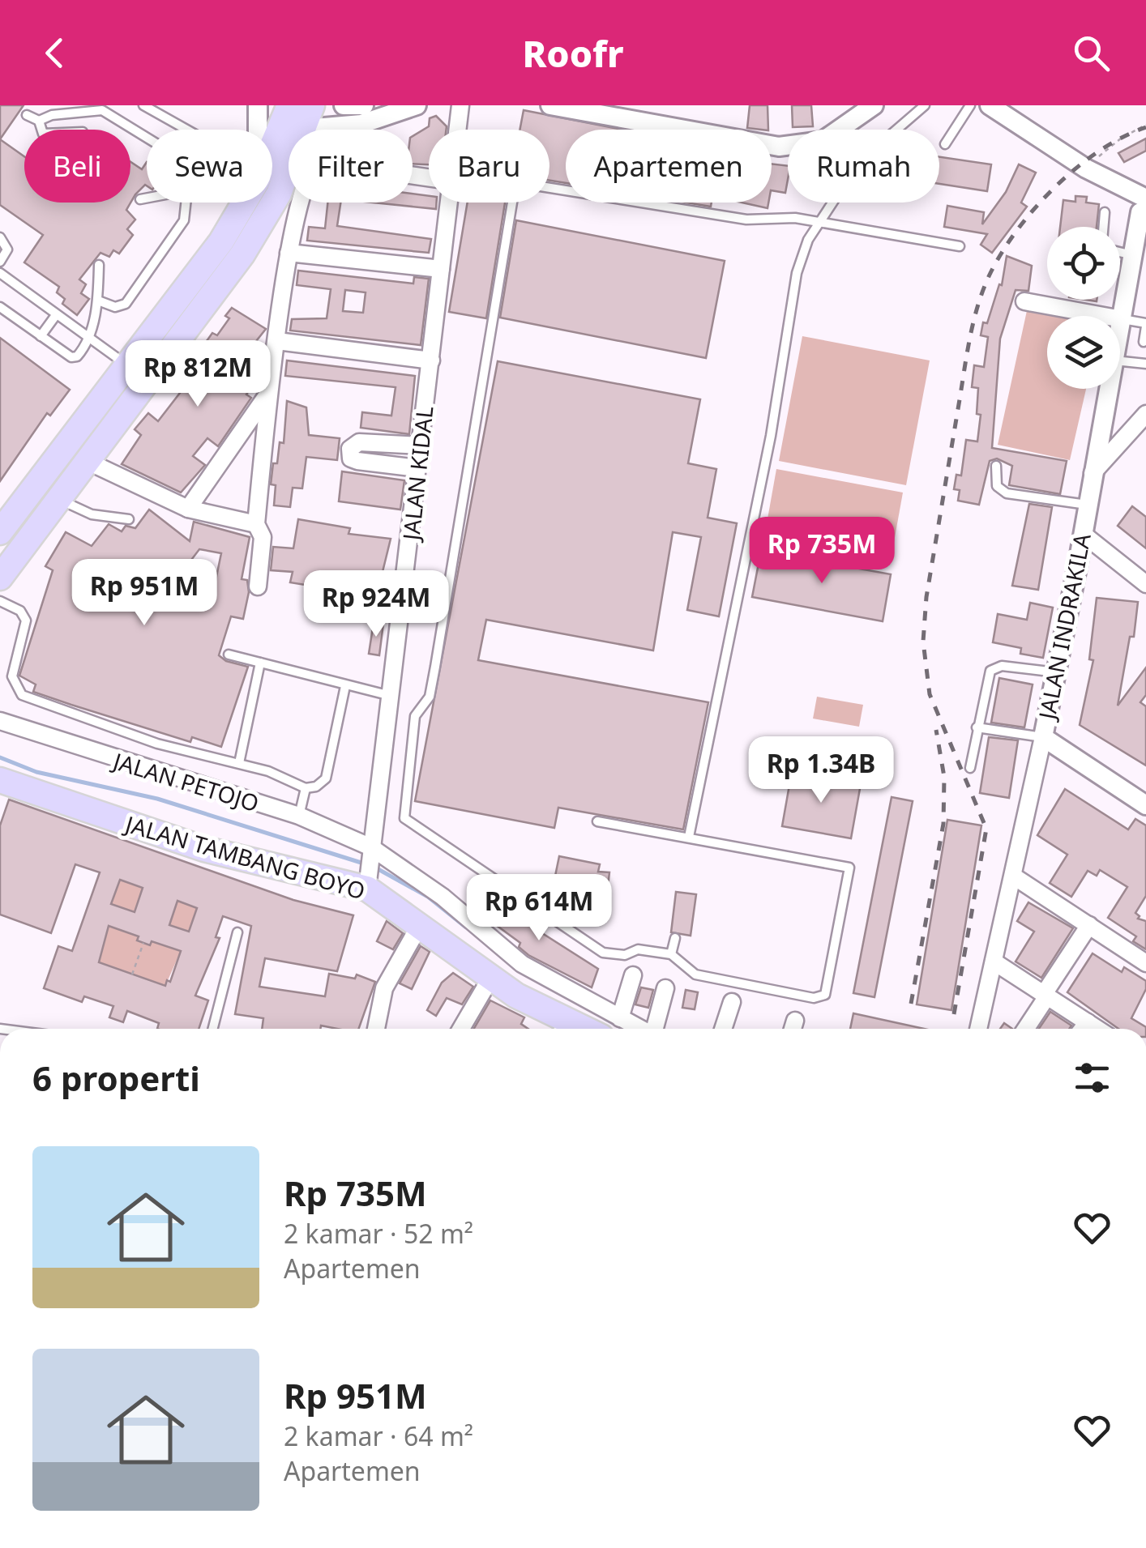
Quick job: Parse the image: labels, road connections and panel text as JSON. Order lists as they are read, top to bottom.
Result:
{
  "streets": {
    "main road": ["JALAN TAMBANG BOYO"],
    "street": ["JALAN KIDAL", "JALAN INDRAKILA", "JALAN PETOJO"]
  },
  "crossings": [
    ["JALAN KIDAL", "JALAN PETOJO"],
    ["JALAN KIDAL", "JALAN TAMBANG BOYO"]
  ],
  "page": {
    "header": "Roofr",
    "chip": [
      "Beli",
      "Sewa",
      "Filter",
      "Baru",
      "Apartemen",
      "Rumah"
    ],
    "price": [
      "Rp 812M",
      "Rp 735M",
      "Rp 951M",
      "Rp 924M",
      "Rp 1.34B",
      "Rp 614M"
    ],
    "heading": "6 properti",
    "list": [
      {
        "name": "Rp 735M",
        "note": "2 kamar · 52 m² · Apartemen"
      },
      {
        "name": "Rp 951M",
        "note": "2 kamar · 64 m² · Apartemen"
      }
    ]
  }
}
